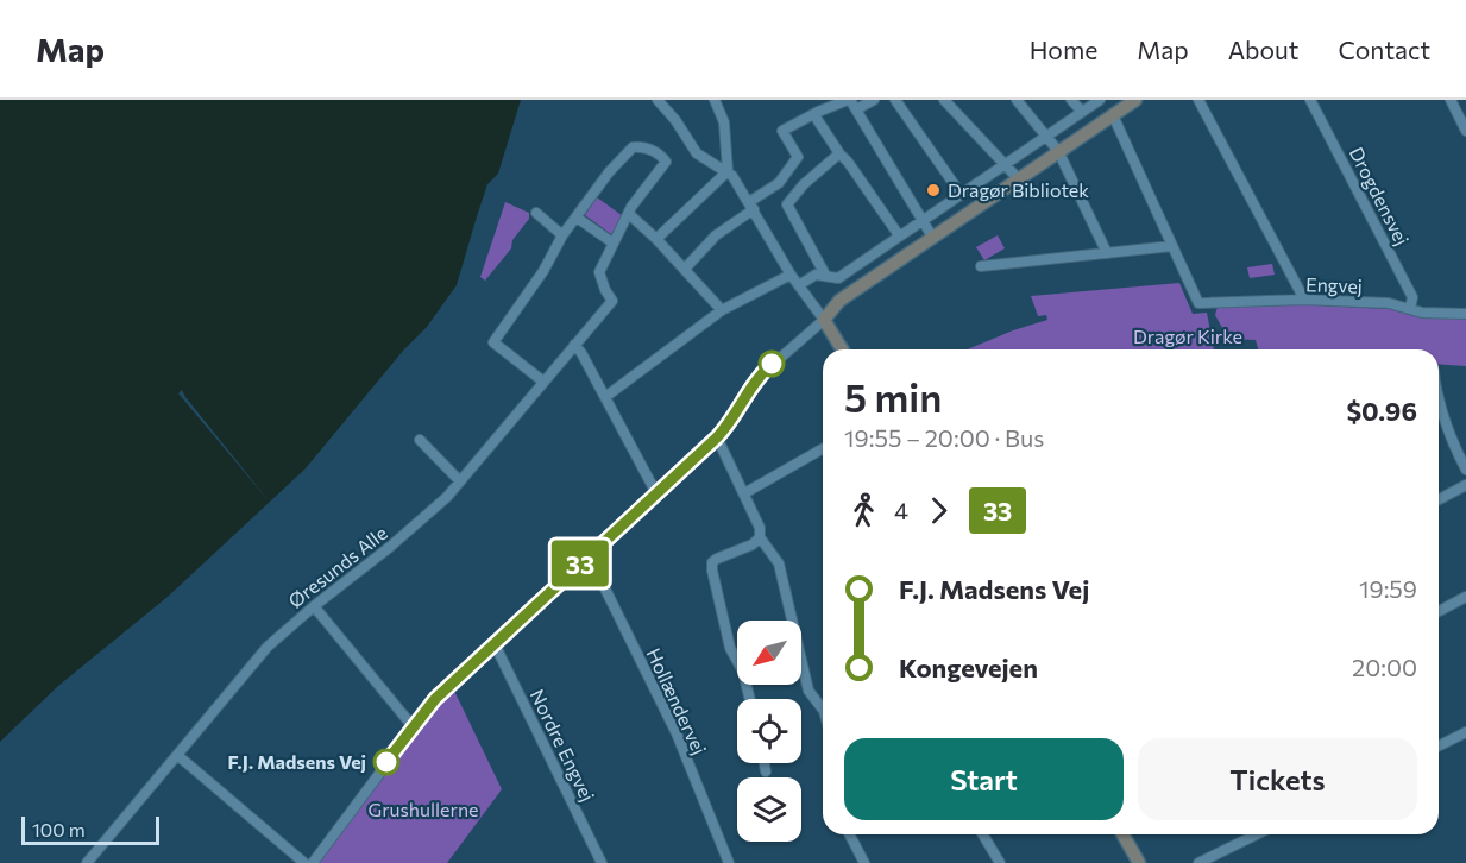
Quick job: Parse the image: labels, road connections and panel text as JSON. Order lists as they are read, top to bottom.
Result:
{
  "streets": {
    "street": [
      "Drogdensvej",
      "Engvej",
      "Øresunds Alle",
      "Hollændervej",
      "Nordre Engvej"
    ]
  },
  "crossings": [
    ["Drogdensvej", "Engvej"]
  ],
  "parks": ["Dragør Kirke", "Grushullerne"],
  "places": ["Dragør Bibliotek", "F.J. Madsens Vej"],
  "lines": ["bus line 33"],
  "scale_bar": "100 m",
  "north": "bottom left",
  "page": {
    "header": "Map",
    "nav": [
      "Home",
      "Map",
      "About",
      "Contact"
    ],
    "on_map": "33",
    "heading": ["5 min", "19:55 – 20:00 · Bus", "$0.96"],
    "legs": ["4", "33"],
    "list": [
      {
        "name": "F.J. Madsens Vej",
        "value": "19:59"
      },
      {
        "name": "Kongevejen",
        "value": "20:00"
      }
    ],
    "buttons": ["Start", "Tickets"],
    "scale": "100 m"
  }
}
